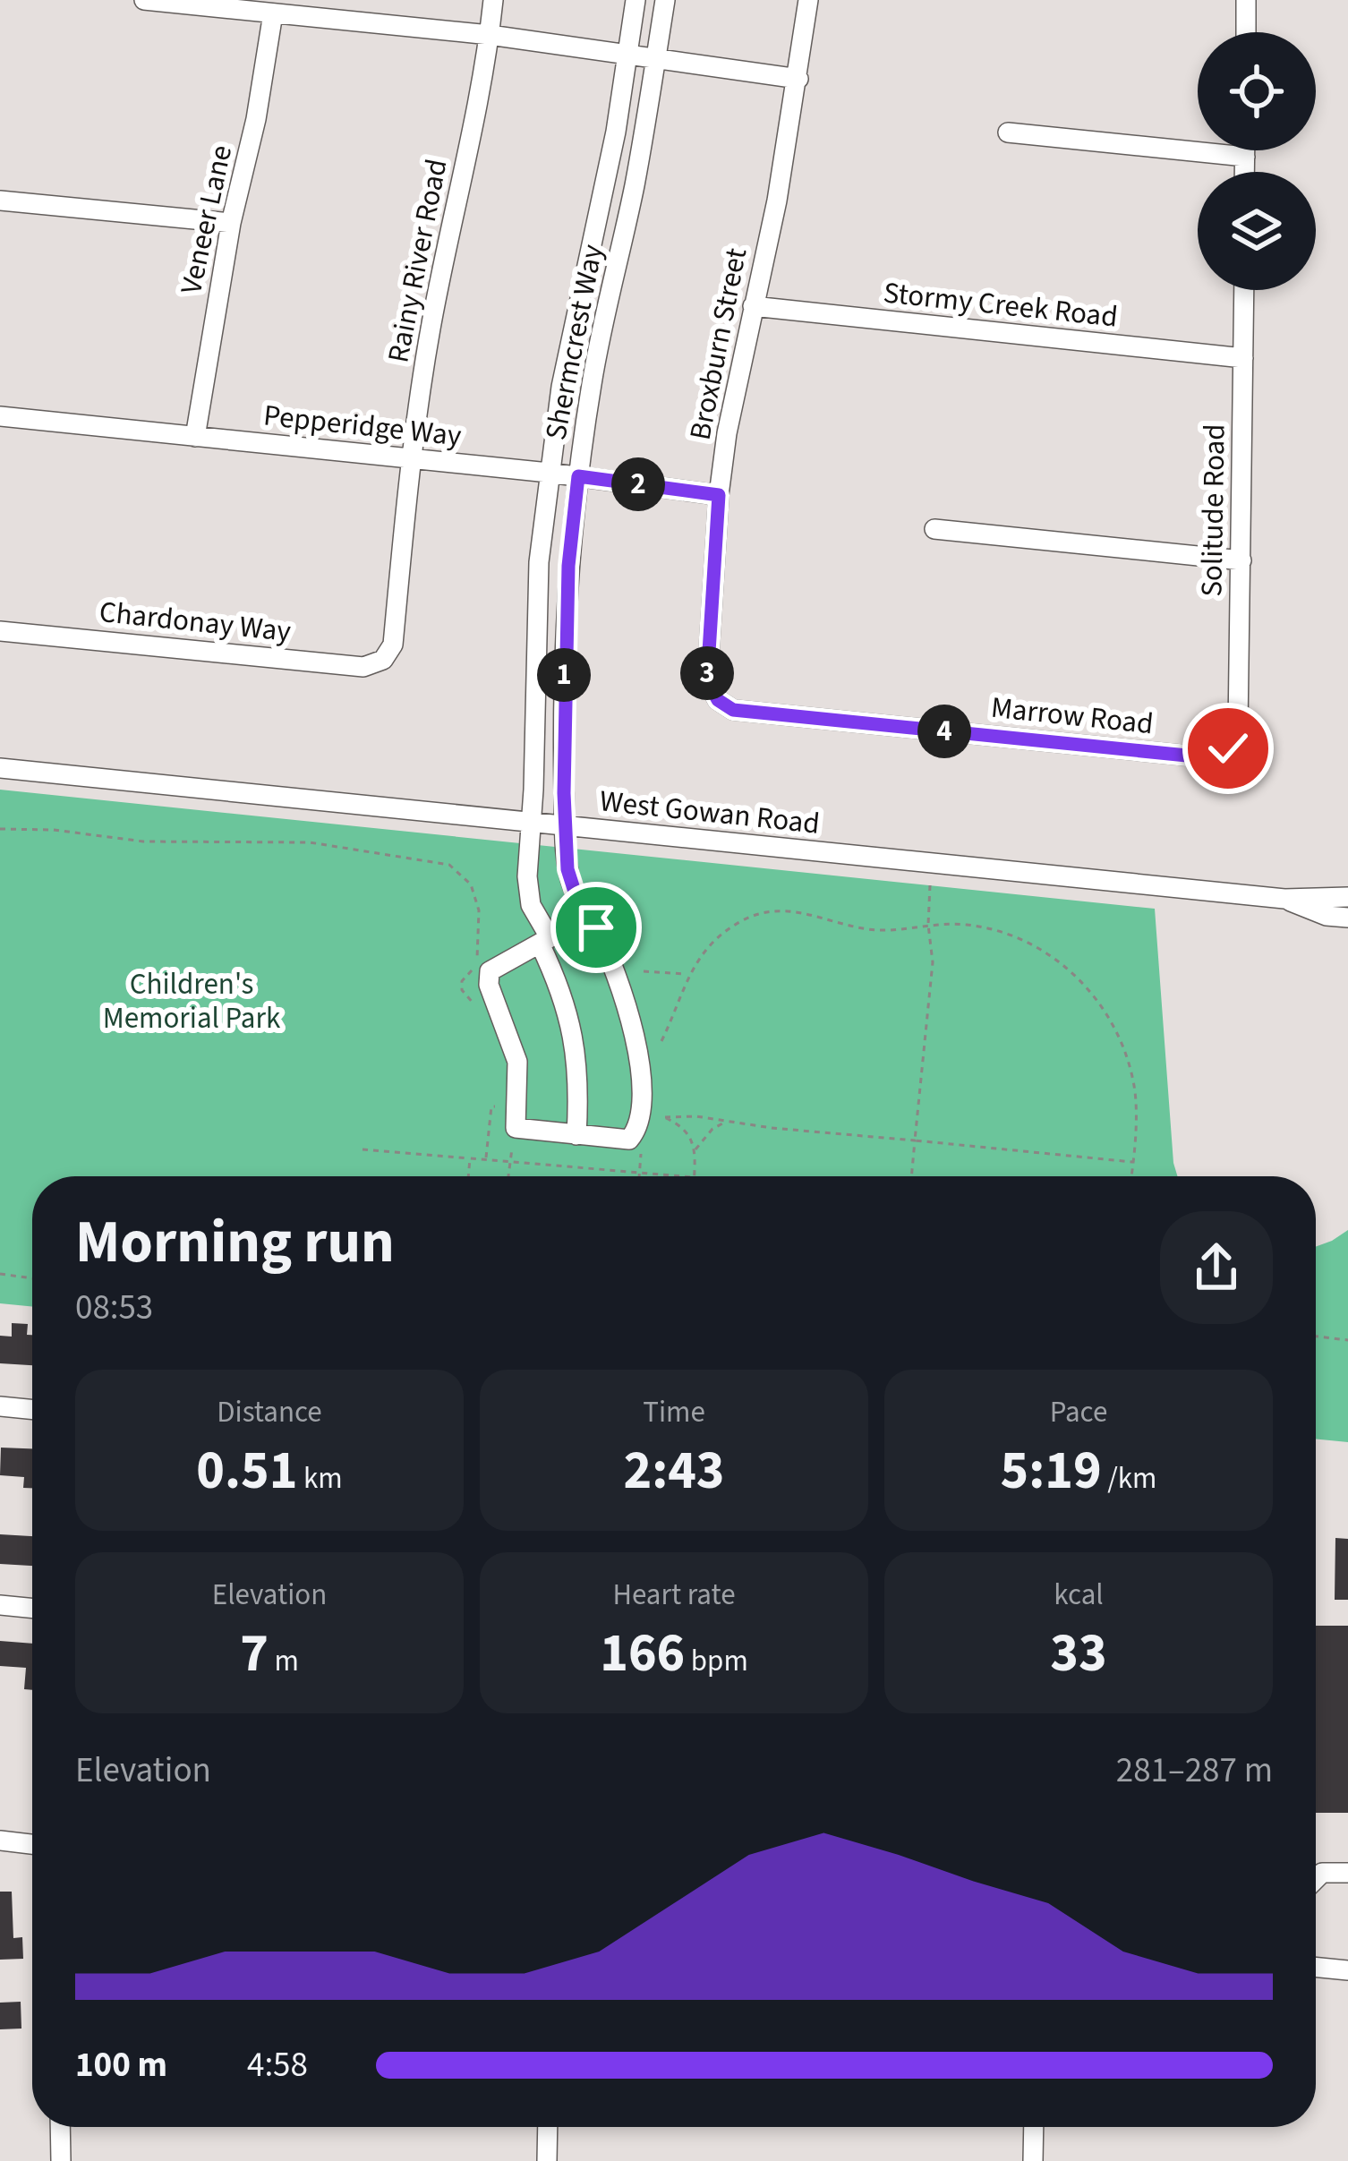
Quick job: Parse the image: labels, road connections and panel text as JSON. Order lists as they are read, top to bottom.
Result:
{
  "streets": {
    "street": [
      "Veneer Lane",
      "Rainy River Road",
      "Stormy Creek Road",
      "Shermcrest Way",
      "Broxburn Street",
      "Pepperidge Way",
      "Solitude Road",
      "Chardonay Way",
      "Marrow Road",
      "West Gowan Road"
    ]
  },
  "crossings": [
    ["Veneer Lane", "Pepperidge Way"],
    ["Rainy River Road", "Pepperidge Way"],
    ["Rainy River Road", "Chardonay Way"],
    ["Stormy Creek Road", "Broxburn Street"],
    ["Stormy Creek Road", "Solitude Road"],
    ["Shermcrest Way", "Pepperidge Way"],
    ["Shermcrest Way", "West Gowan Road"],
    ["Broxburn Street", "Pepperidge Way"],
    ["Broxburn Street", "Marrow Road"],
    ["Solitude Road", "Marrow Road"]
  ],
  "parks": ["Children's Memorial Park"],
  "page": {
    "pins": [
      "2",
      "3",
      "1",
      "4"
    ],
    "heading": ["Morning run", "08:53"],
    "stats": [
      ["Distance", "0.51 km"],
      ["Time", "2:43"],
      ["Pace", "5:19 /km"],
      ["Elevation", "7 m"],
      ["Heart rate", "166 bpm"],
      ["kcal", "33"]
    ],
    "chart": ["Elevation", "281–287 m"],
    "list": [
      {
        "name": "100 m",
        "note": "4:58"
      }
    ]
  }
}
